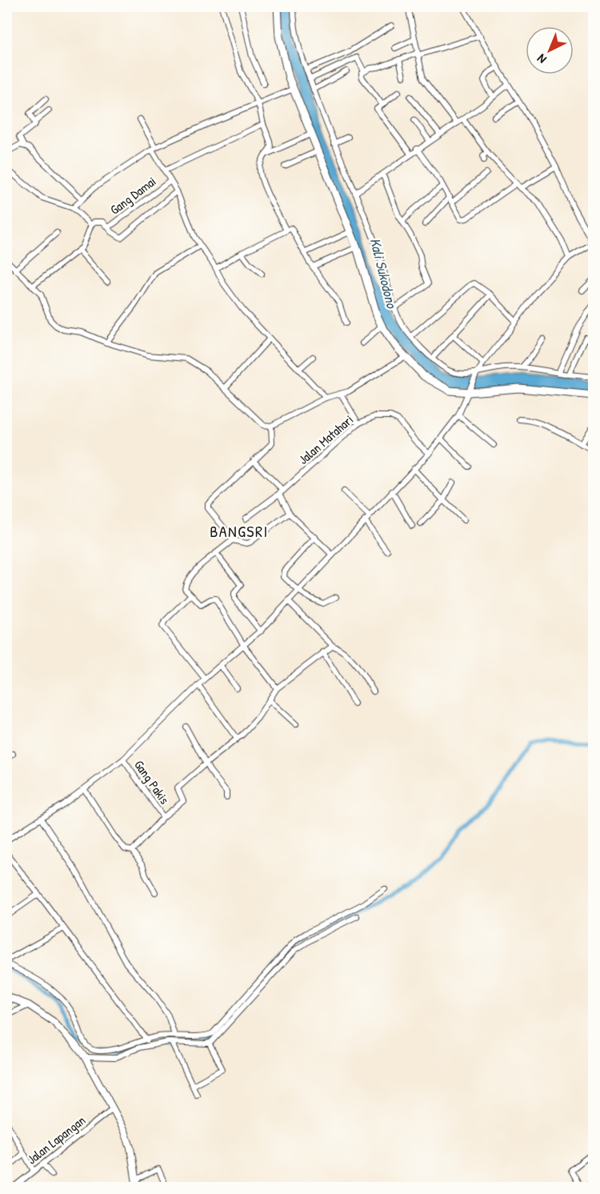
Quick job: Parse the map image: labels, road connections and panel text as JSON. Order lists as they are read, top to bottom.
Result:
{
  "streets": {
    "street": [
      "Gang Damai",
      "Jalan Matahari",
      "Gang Pakis",
      "Jalan Lapangan"
    ]
  },
  "districts": ["BANGSRI"],
  "water": ["Kali Sukodono"],
  "north": "bottom left"
}
